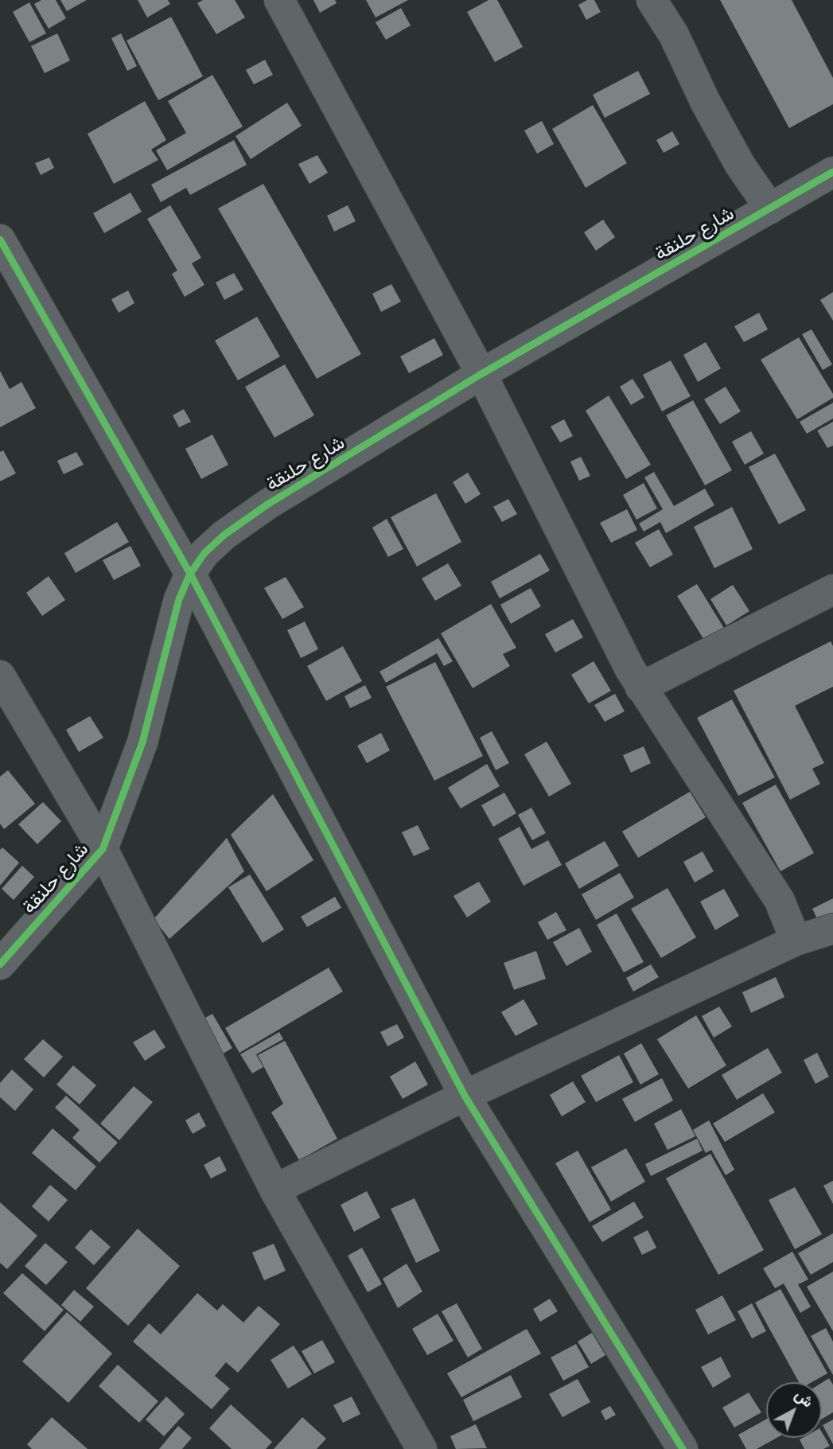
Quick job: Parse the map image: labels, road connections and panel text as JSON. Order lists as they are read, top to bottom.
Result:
{
  "streets": {
    "street": ["شارع حلنقة"]
  },
  "north": "top right"
}
